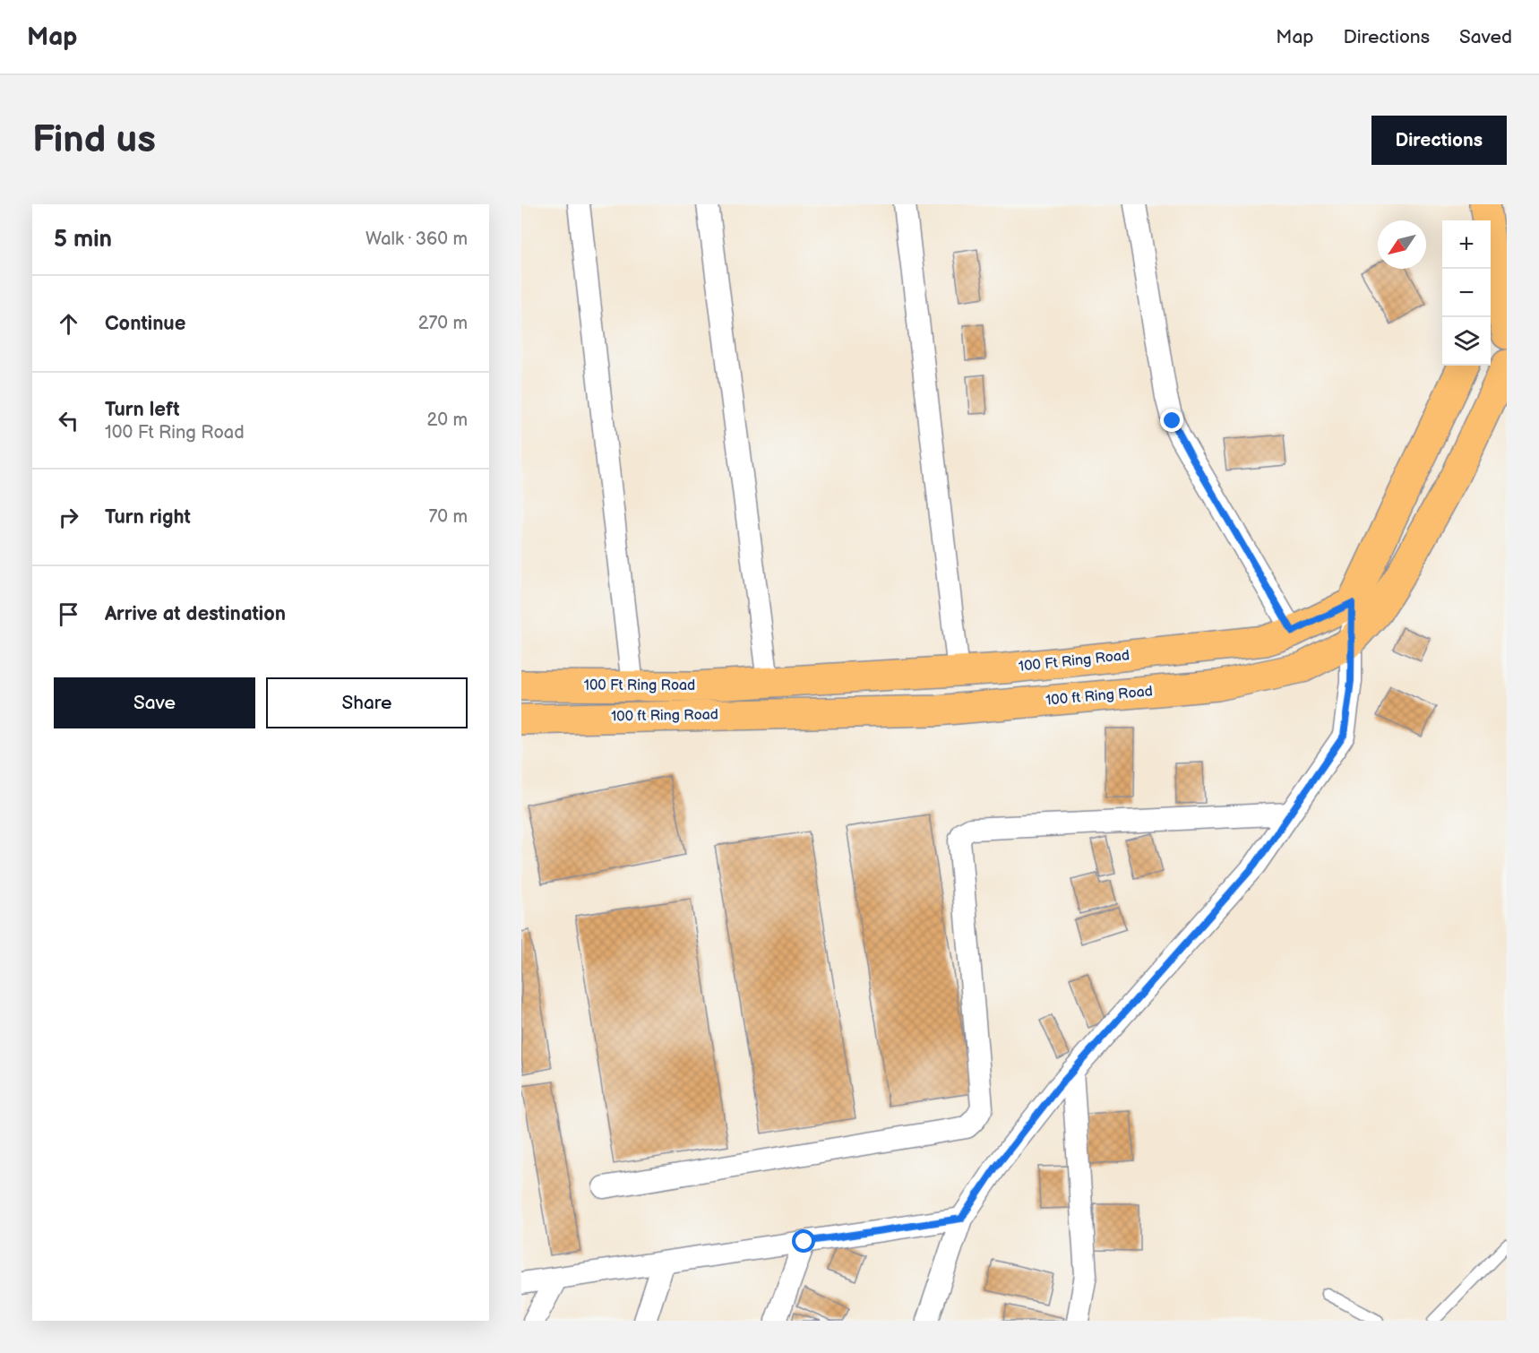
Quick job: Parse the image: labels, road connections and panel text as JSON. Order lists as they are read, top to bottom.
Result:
{
  "streets": {
    "main road": ["100 Ft Ring Road", "100 ft Ring Road"]
  },
  "north": "bottom left",
  "page": {
    "header": "Map",
    "nav": ["Map", "Directions", "Saved"],
    "buttons": [
      "Directions",
      ["Save", "Share"]
    ],
    "title": "Find us",
    "heading": ["5 min", "Walk · 360 m"],
    "map_buttons": ["+", "−"],
    "list": [
      ["Continue", "270 m"],
      ["Turn left", "100 Ft Ring Road", "20 m"],
      ["Turn right", "70 m"],
      "Arrive at destination"
    ]
  }
}
